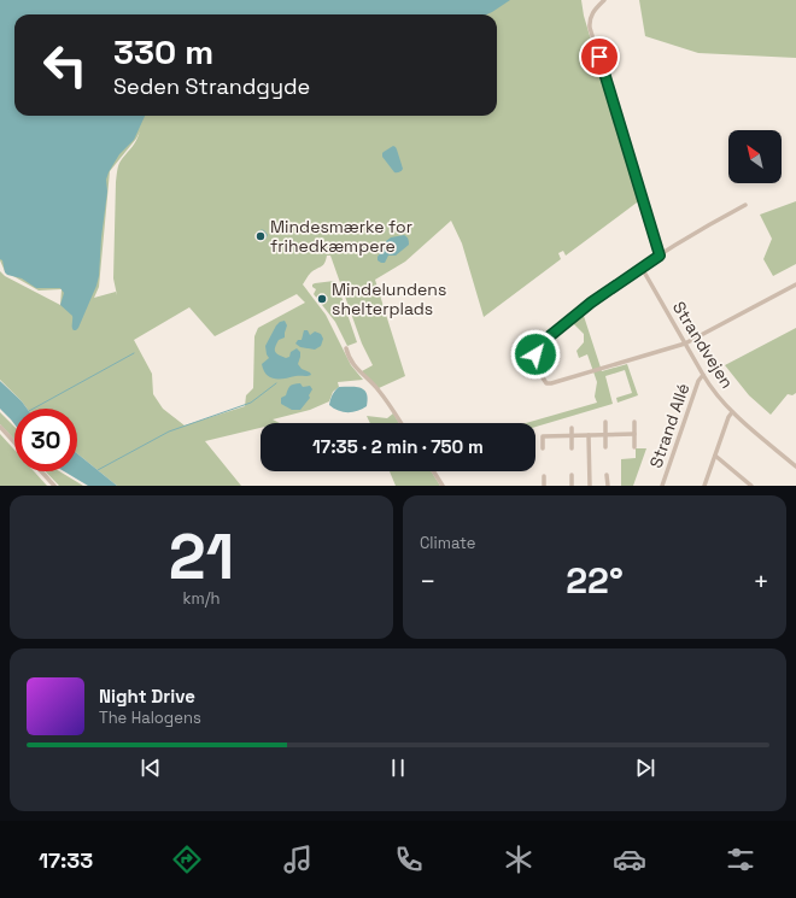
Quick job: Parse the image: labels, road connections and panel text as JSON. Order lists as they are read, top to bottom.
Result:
{
  "streets": {
    "street": ["Strandvejen", "Strand Allé"]
  },
  "crossings": [
    ["Strandvejen", "Strand Allé"]
  ],
  "places": ["Mindesmærke for frihedkæmpere", "Mindelundens shelterplads"],
  "north": "top left",
  "page": {
    "turn": ["330 m", "Seden Strandgyde"],
    "limit": "30",
    "trip": "17:35 · 2 min · 750 m",
    "tile": [
      ["21", "km/h"],
      "Climate"
    ],
    "heat": ["−", "22°", "+"],
    "song": ["Night Drive", "The Halogens"],
    "tabs": "17:33"
  }
}
